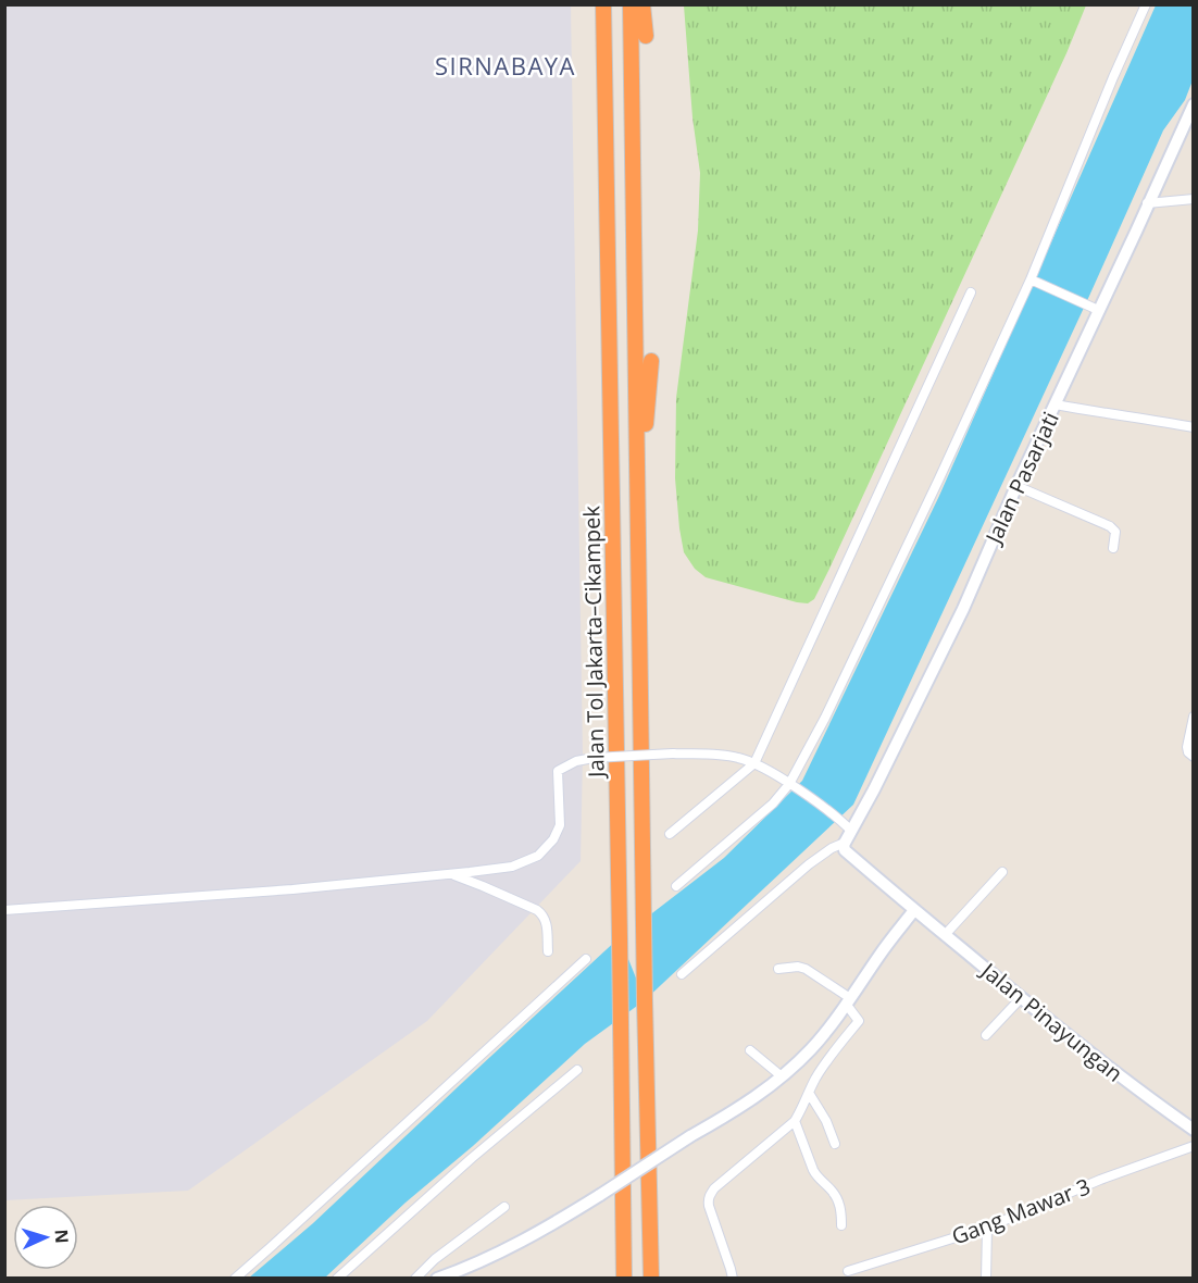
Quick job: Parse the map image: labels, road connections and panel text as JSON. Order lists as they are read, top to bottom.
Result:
{
  "streets": {
    "highway": ["Jalan Tol Jakarta–Cikampek"],
    "main road": ["Jalan Pasarjati", "Jalan Pinayungan"],
    "street": ["Gang Mawar 3"]
  },
  "crossings": [
    ["Jalan Pasarjati", "Jalan Pinayungan"]
  ],
  "districts": ["SIRNABAYA"],
  "north": "right"
}
